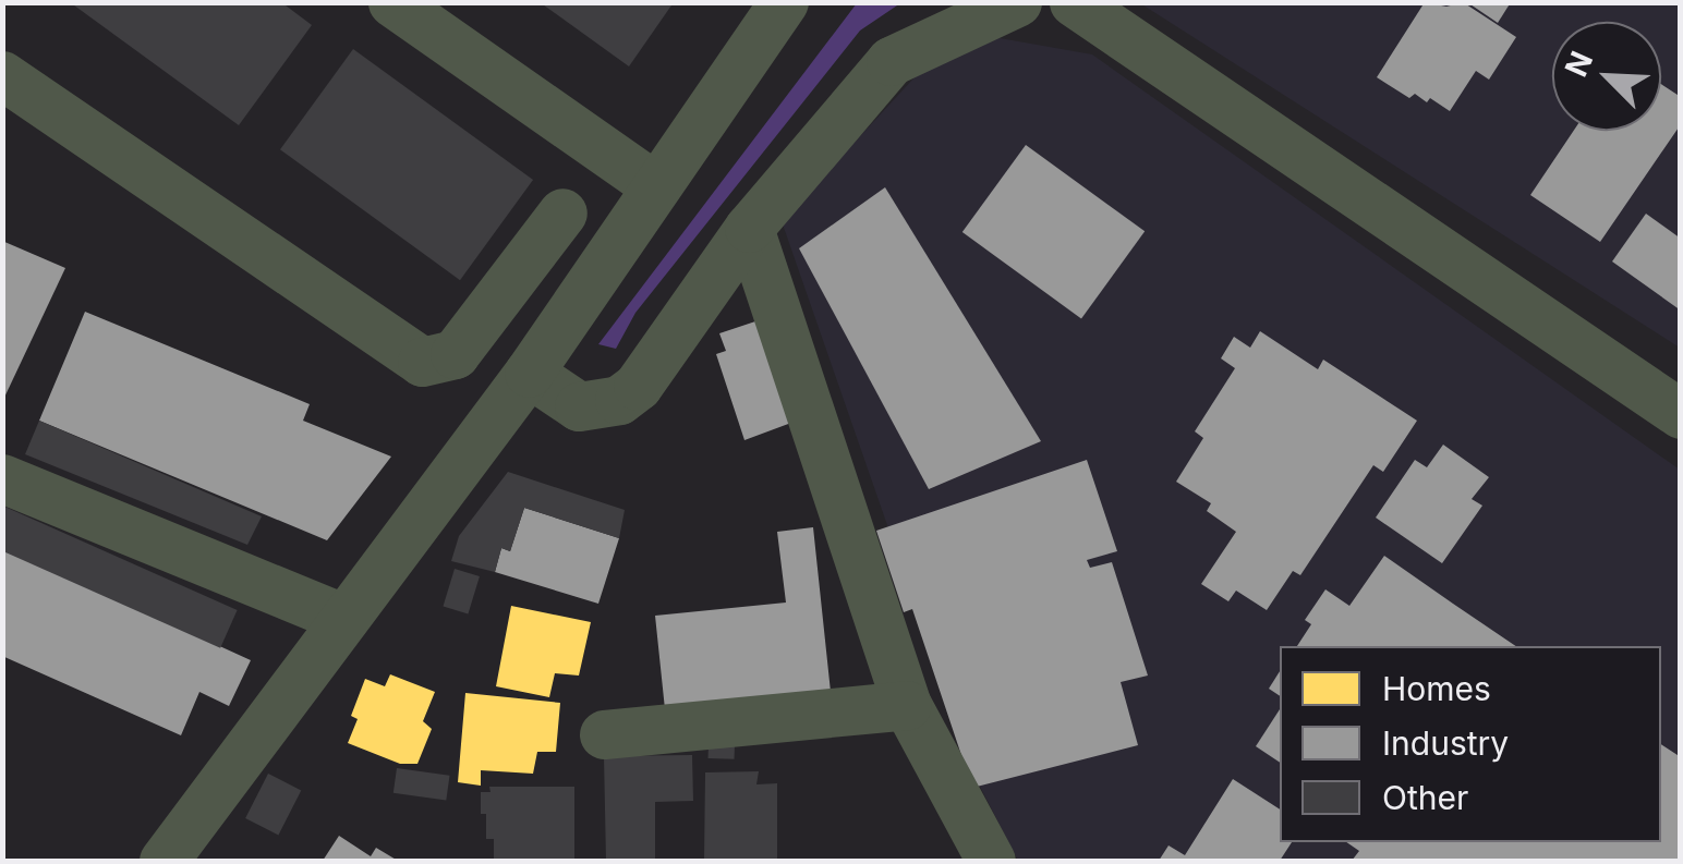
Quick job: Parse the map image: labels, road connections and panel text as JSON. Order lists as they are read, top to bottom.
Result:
{
  "legend": ["Homes", "Industry", "Other"],
  "north": "top left"
}
